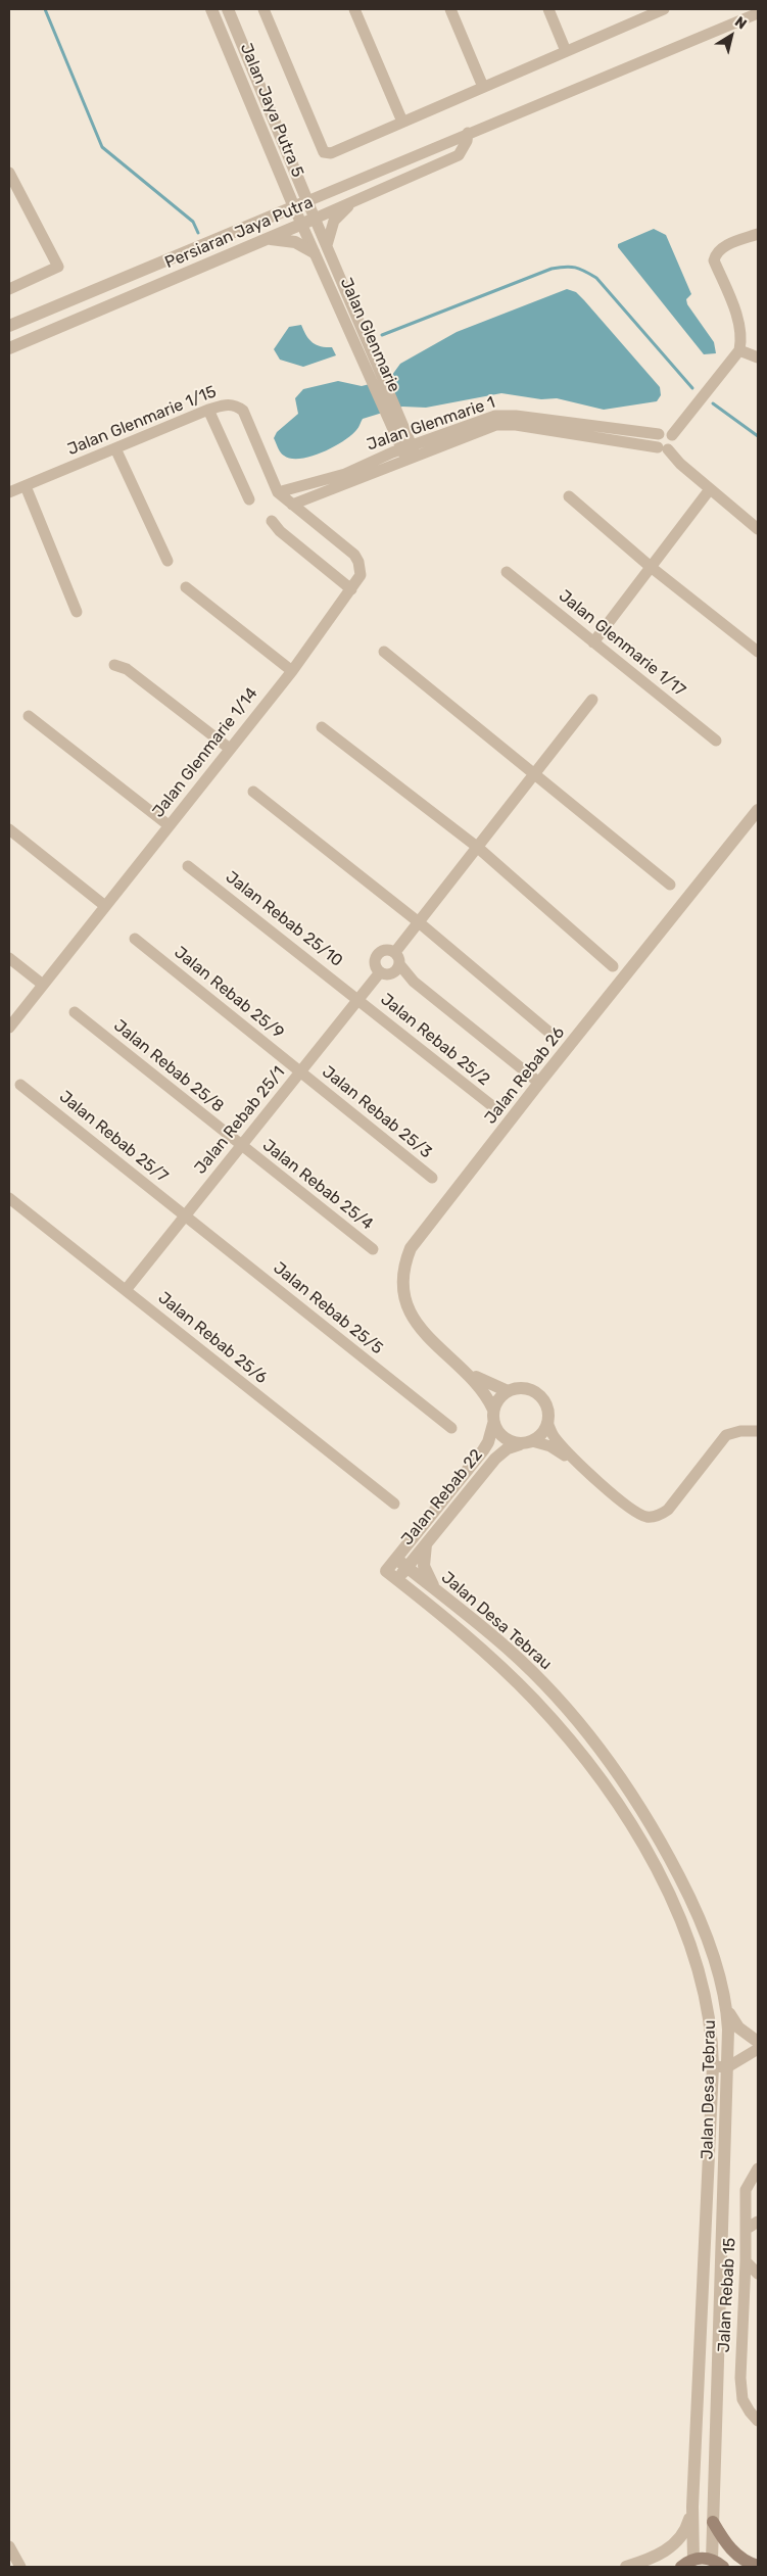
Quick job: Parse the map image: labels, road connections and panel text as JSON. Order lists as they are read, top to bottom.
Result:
{
  "streets": {
    "street": [
      "Jalan Jaya Putra 5",
      "Persiaran Jaya Putra",
      "Jalan Glenmarie",
      "Jalan Glenmarie 1/15",
      "Jalan Glenmarie 1",
      "Jalan Glenmarie 1/17",
      "Jalan Glenmarie 1/14",
      "Jalan Rebab 25/10",
      "Jalan Rebab 25/9",
      "Jalan Rebab 25/2",
      "Jalan Rebab 25/8",
      "Jalan Rebab 26",
      "Jalan Rebab 25/3",
      "Jalan Rebab 25/1",
      "Jalan Rebab 25/7",
      "Jalan Rebab 25/4",
      "Jalan Rebab 25/5",
      "Jalan Rebab 25/6",
      "Jalan Rebab 22",
      "Jalan Desa Tebrau",
      "Jalan Rebab 15"
    ]
  },
  "crossings": [
    ["Jalan Jaya Putra 5", "Persiaran Jaya Putra"],
    ["Jalan Jaya Putra 5", "Jalan Glenmarie"],
    ["Persiaran Jaya Putra", "Jalan Glenmarie"],
    ["Jalan Glenmarie", "Jalan Glenmarie 1"],
    ["Jalan Glenmarie 1/15", "Jalan Glenmarie 1"],
    ["Jalan Glenmarie 1/15", "Jalan Glenmarie 1/14"],
    ["Jalan Glenmarie 1", "Jalan Glenmarie 1/14"],
    ["Jalan Rebab 25/10", "Jalan Rebab 25/2"],
    ["Jalan Rebab 25/10", "Jalan Rebab 25/1"],
    ["Jalan Rebab 25/9", "Jalan Rebab 25/3"],
    ["Jalan Rebab 25/9", "Jalan Rebab 25/1"],
    ["Jalan Rebab 25/2", "Jalan Rebab 25/1"],
    ["Jalan Rebab 25/8", "Jalan Rebab 25/1"],
    ["Jalan Rebab 25/8", "Jalan Rebab 25/4"],
    ["Jalan Rebab 26", "Jalan Rebab 22"],
    ["Jalan Rebab 25/3", "Jalan Rebab 25/1"],
    ["Jalan Rebab 25/1", "Jalan Rebab 25/7"],
    ["Jalan Rebab 25/1", "Jalan Rebab 25/4"],
    ["Jalan Rebab 25/1", "Jalan Rebab 25/5"],
    ["Jalan Rebab 25/1", "Jalan Rebab 25/6"],
    ["Jalan Rebab 25/7", "Jalan Rebab 25/5"],
    ["Jalan Rebab 22", "Jalan Desa Tebrau"]
  ],
  "north": "top right"
}
